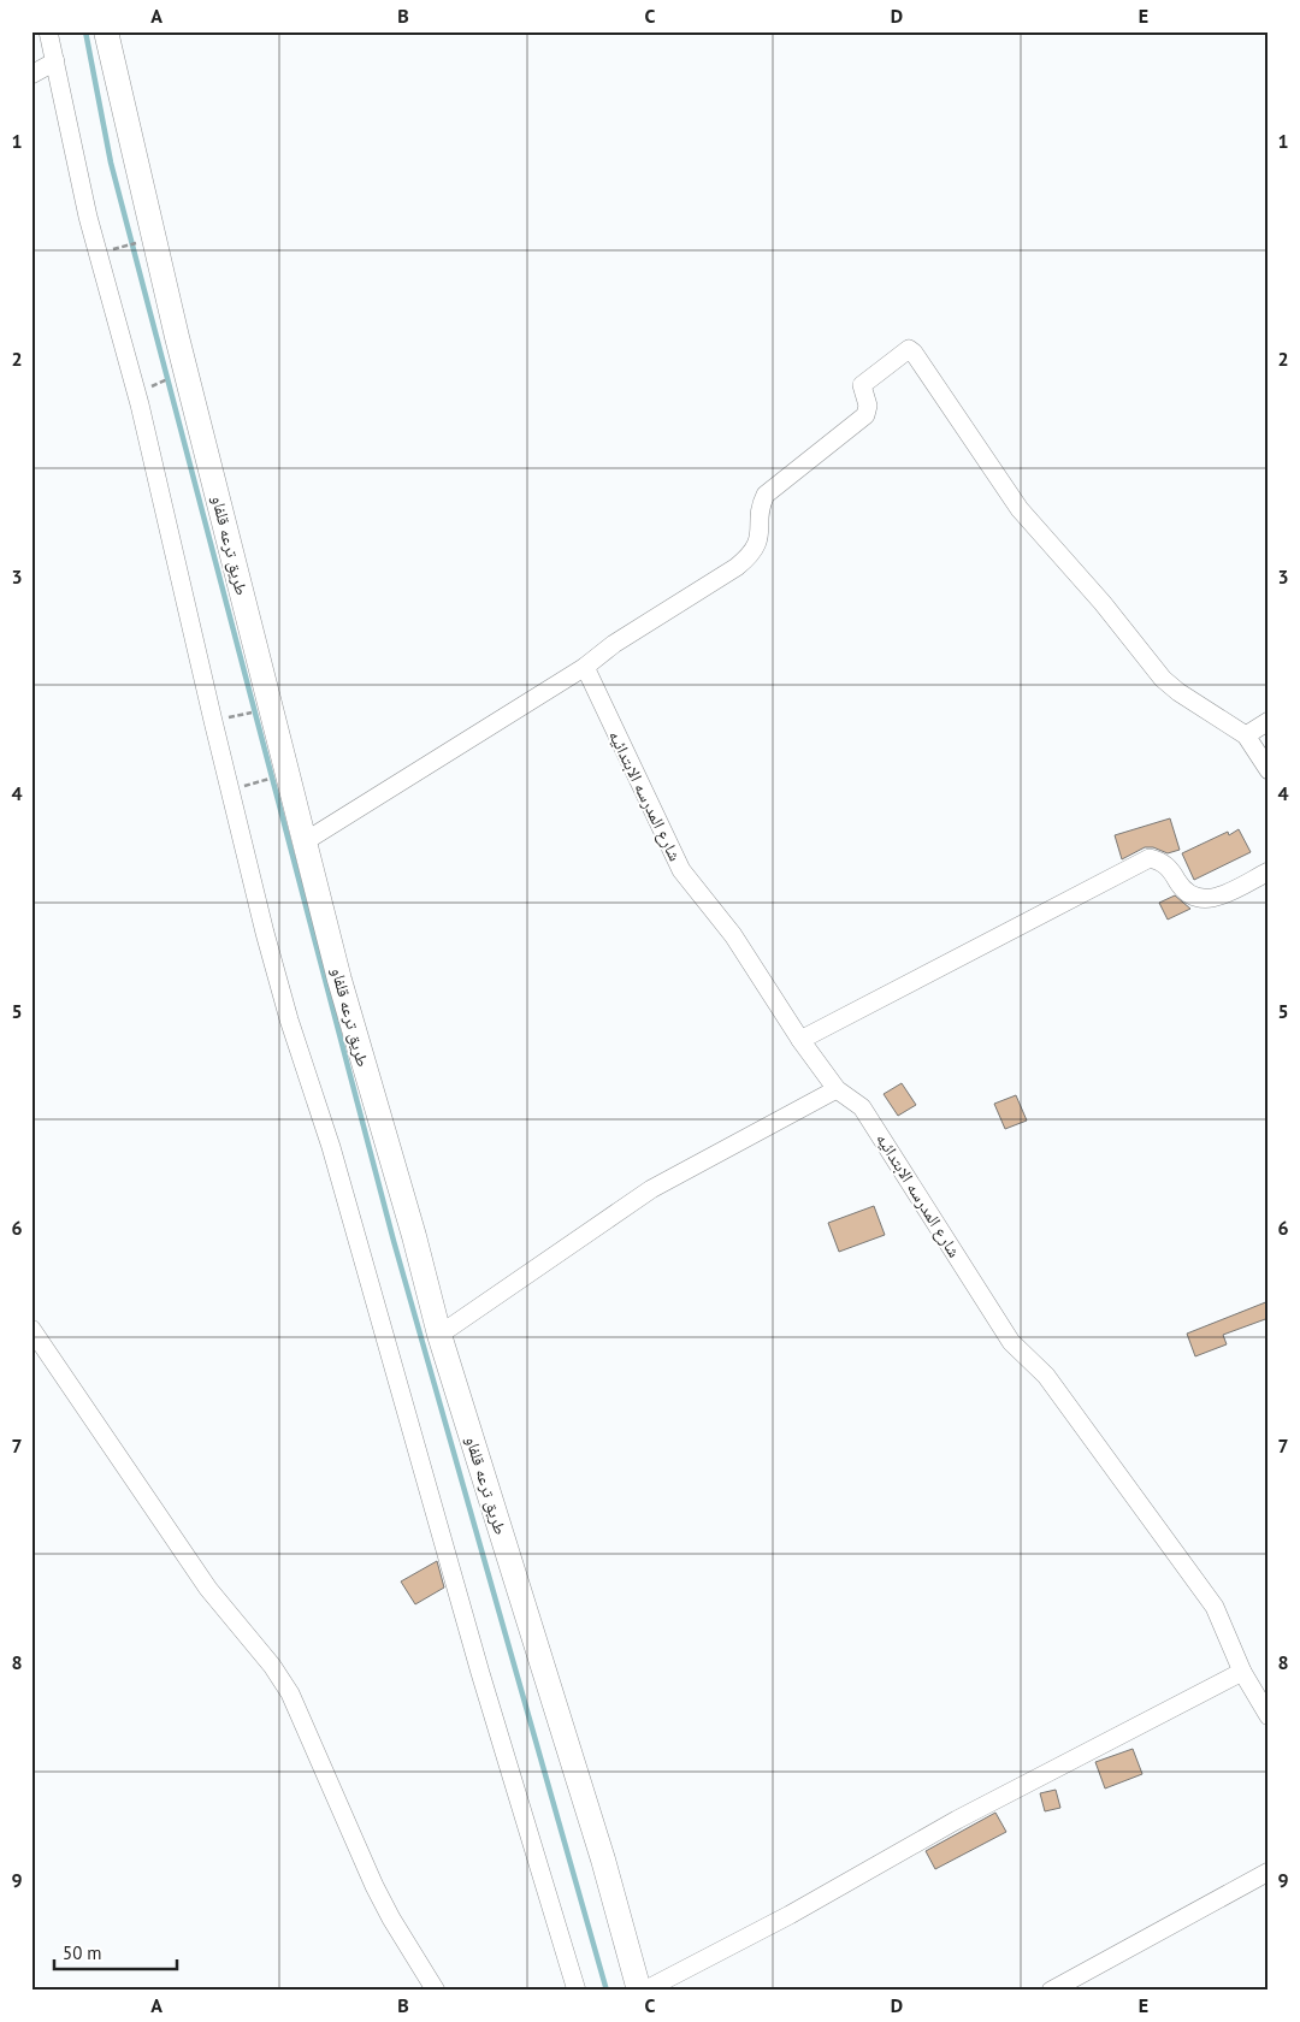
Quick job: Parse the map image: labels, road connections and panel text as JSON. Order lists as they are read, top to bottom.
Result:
{
  "streets": {
    "street": ["طريق ترعه قلفاو", "شارع المدرسه الابتدائيه"]
  },
  "scale_bar": "50 m",
  "grid": {
    "columns": [
      "A",
      "B",
      "C",
      "D",
      "E"
    ],
    "rows": [
      "1",
      "2",
      "3",
      "4",
      "5",
      "6",
      "7",
      "8",
      "9"
    ]
  }
}
